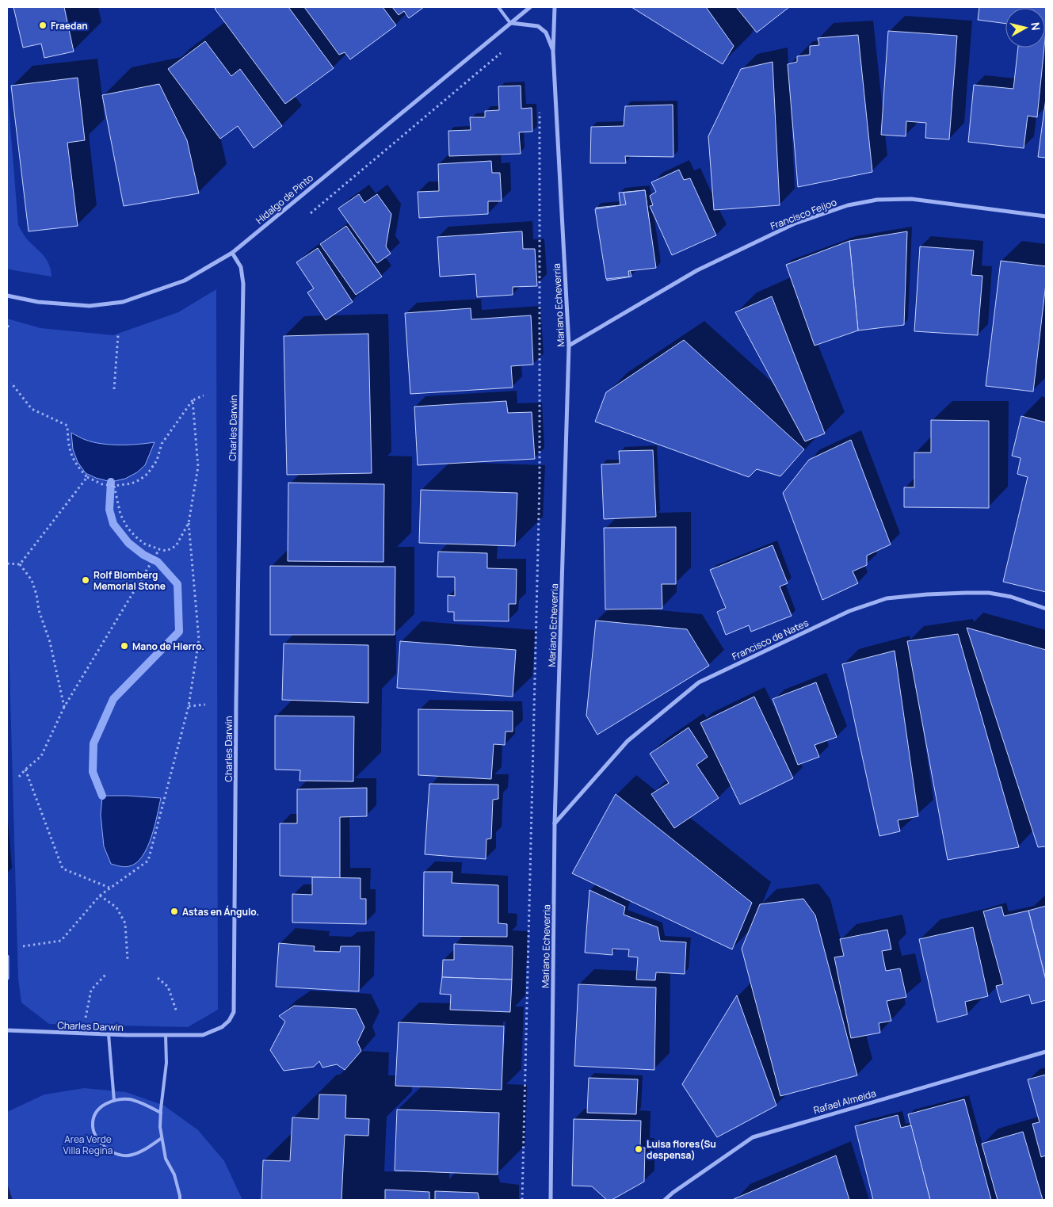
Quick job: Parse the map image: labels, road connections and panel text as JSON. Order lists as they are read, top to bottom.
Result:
{
  "streets": {
    "street": [
      "Hidalgo de Pinto",
      "Francisco Feijoo",
      "Mariano Echeverria",
      "Charles Darwin",
      "Francisco de Nates",
      "Rafael Almeida"
    ]
  },
  "crossings": [
    ["Hidalgo de Pinto", "Mariano Echeverria"],
    ["Hidalgo de Pinto", "Charles Darwin"],
    ["Francisco Feijoo", "Mariano Echeverria"],
    ["Mariano Echeverria", "Francisco de Nates"]
  ],
  "parks": ["Area Verde Villa Regina"],
  "places": [
    "Fraedan",
    "Rolf Blomberg Memorial Stone",
    "Mano de Hierro.",
    "Astas en Ángulo.",
    "Luisa flores(Su despensa)"
  ],
  "north": "right"
}
